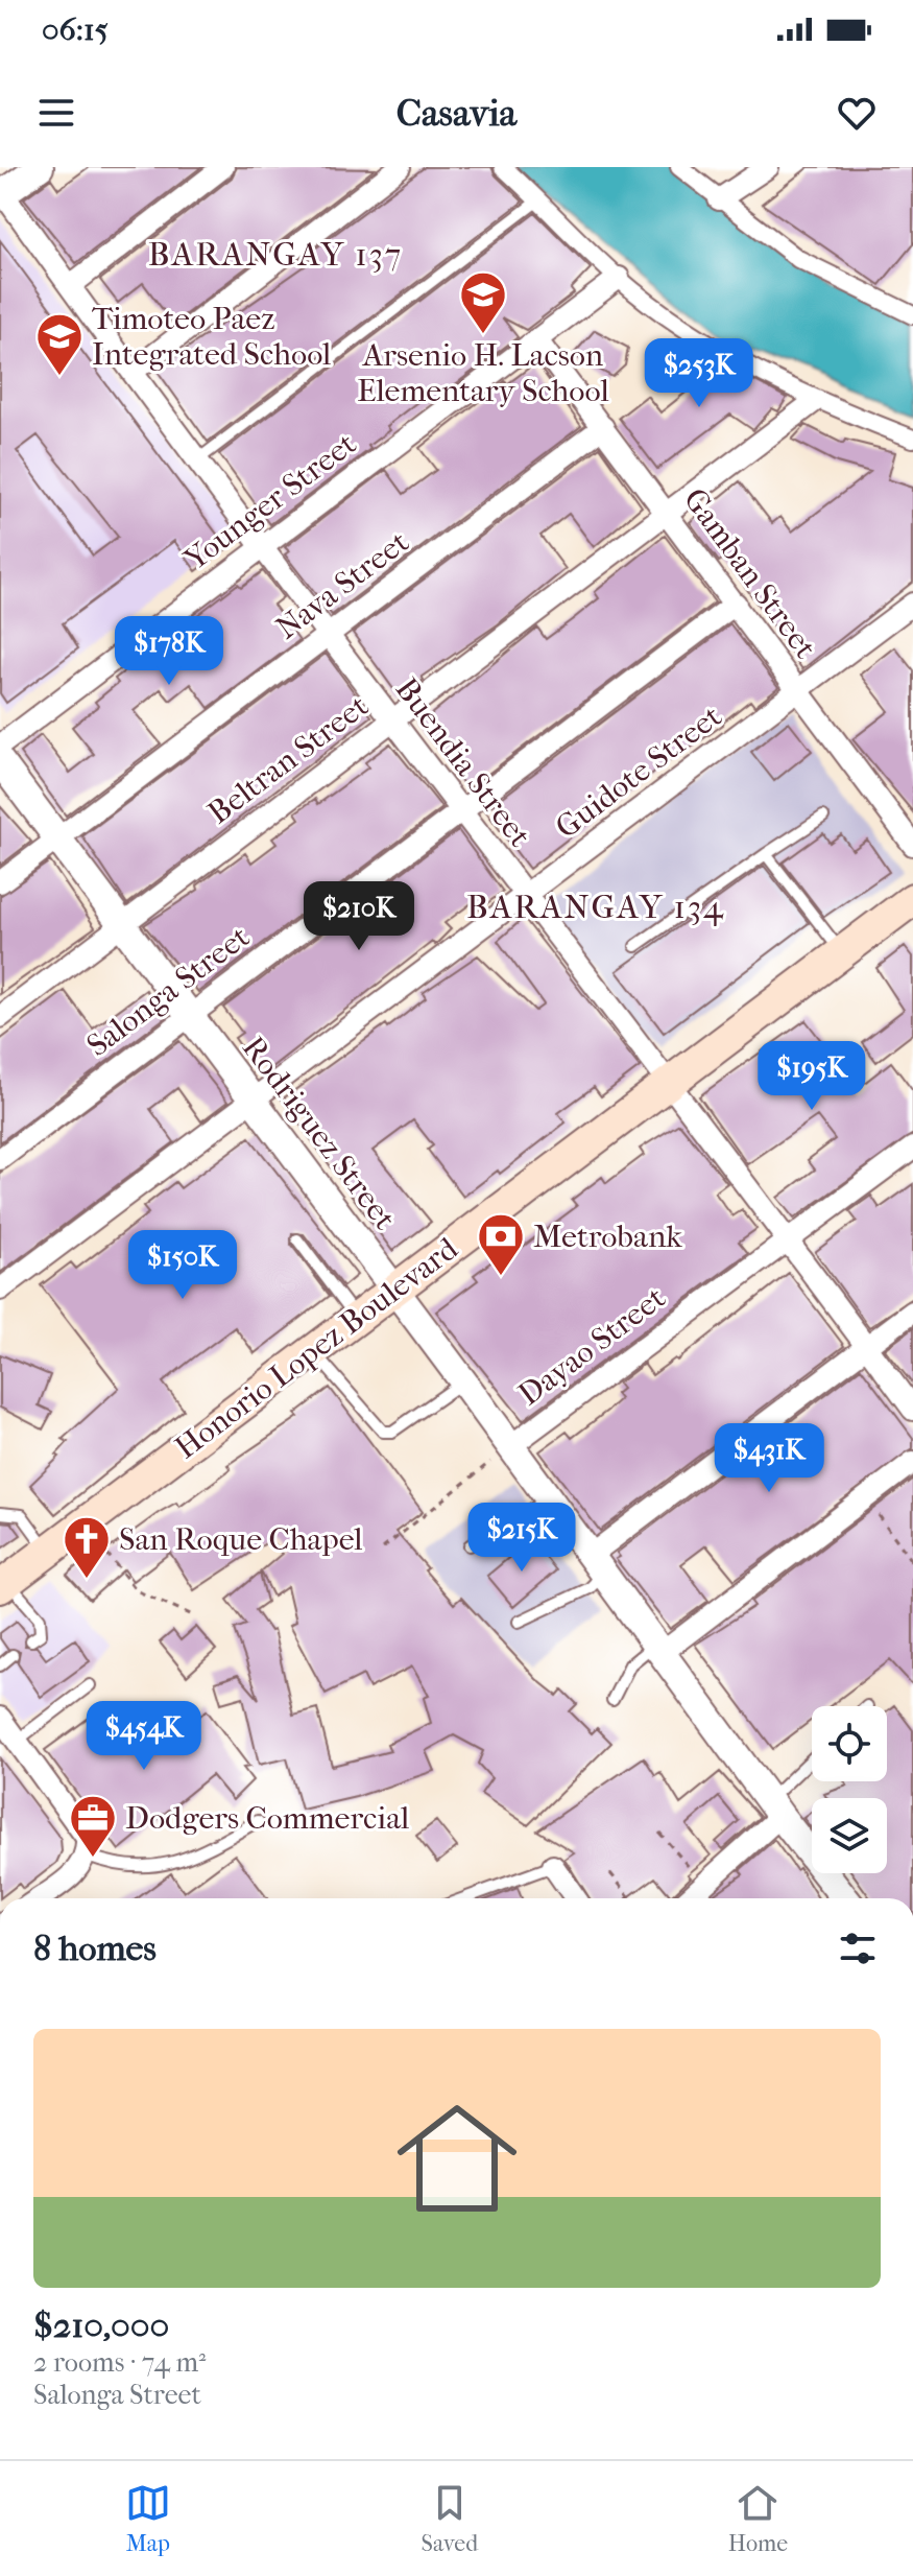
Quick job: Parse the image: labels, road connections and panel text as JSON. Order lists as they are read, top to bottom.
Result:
{
  "streets": {
    "main road": ["Honorio Lopez Boulevard"],
    "street": [
      "Younger Street",
      "Gamban Street",
      "Nava Street",
      "Beltran Street",
      "Buendia Street",
      "Guidote Street",
      "Salonga Street",
      "Rodriguez Street",
      "Dayao Street"
    ]
  },
  "crossings": [
    ["Younger Street", "Gamban Street"],
    ["Younger Street", "Buendia Street"],
    ["Gamban Street", "Nava Street"],
    ["Gamban Street", "Beltran Street"],
    ["Gamban Street", "Guidote Street"],
    ["Gamban Street", "Salonga Street"],
    ["Nava Street", "Buendia Street"],
    ["Nava Street", "Rodriguez Street"],
    ["Beltran Street", "Buendia Street"],
    ["Beltran Street", "Rodriguez Street"],
    ["Buendia Street", "Guidote Street"],
    ["Buendia Street", "Salonga Street"],
    ["Buendia Street", "Dayao Street"],
    ["Buendia Street", "Honorio Lopez Boulevard"],
    ["Guidote Street", "Rodriguez Street"],
    ["Salonga Street", "Rodriguez Street"],
    ["Rodriguez Street", "Dayao Street"],
    ["Rodriguez Street", "Honorio Lopez Boulevard"]
  ],
  "districts": ["BARANGAY 137", "BARANGAY 134"],
  "places": {
    "school or university": ["Arsenio H. Lacson Elementary School", "Timoteo Paez Integrated School"],
    "bank": ["Metrobank"],
    "church": ["San Roque Chapel"],
    "office": ["Dodgers Commercial"]
  },
  "page": {
    "status": "06:15",
    "header": "Casavia",
    "price": [
      "$253K",
      "$178K",
      "$210K",
      "$195K",
      "$150K",
      "$431K",
      "$215K",
      "$454K"
    ],
    "heading": "8 homes",
    "list": [
      {
        "name": "$210,000",
        "note": "2 rooms · 74 m² · Salonga Street"
      }
    ],
    "tabs": ["Map", "Saved", "Home"]
  }
}
